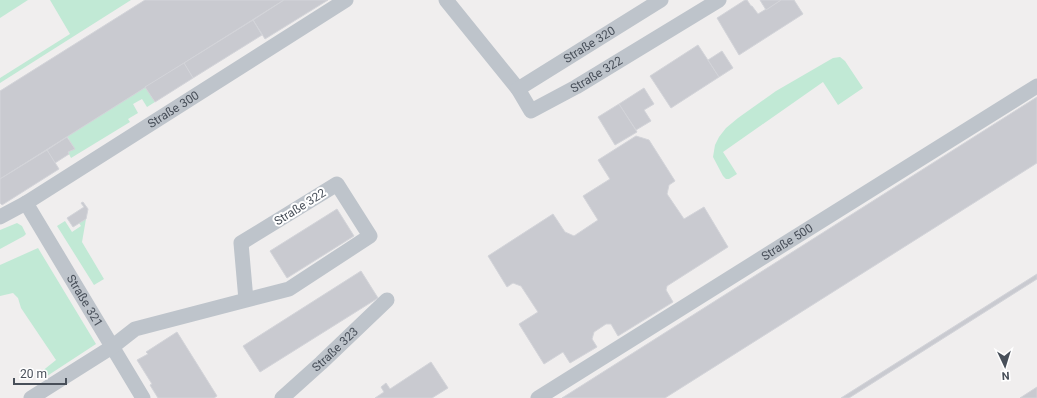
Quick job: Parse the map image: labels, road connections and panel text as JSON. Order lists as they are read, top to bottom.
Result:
{
  "streets": {
    "street": [
      "Straße 320",
      "Straße 322",
      "Straße 300",
      "Straße 500",
      "Straße 321",
      "Straße 323"
    ]
  },
  "crossings": [
    ["Straße 320", "Straße 322"],
    ["Straße 322", "Straße 321"],
    ["Straße 300", "Straße 321"]
  ],
  "scale_bar": "20 m",
  "north": "bottom"
}
